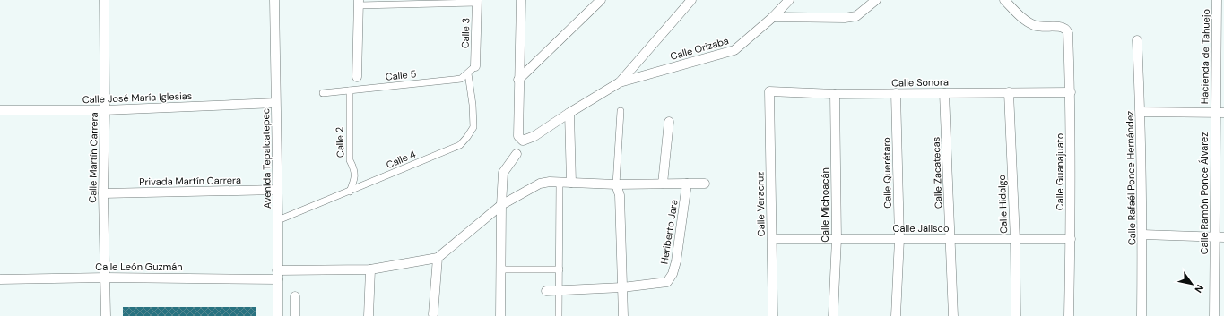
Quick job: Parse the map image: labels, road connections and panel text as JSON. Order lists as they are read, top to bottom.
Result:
{
  "streets": {
    "street": [
      "Calle 3",
      "Calle Orizaba",
      "Hacienda de Tahuejo",
      "Calle 5",
      "Calle Sonora",
      "Calle José María Iglesias",
      "Calle 2",
      "Calle Martín Carrera",
      "Avenida Tepalcatepec",
      "Calle 4",
      "Calle Guanajuato",
      "Calle Querétaro",
      "Calle Zacatecas",
      "Calle Rafaél Ponce Hernández",
      "Privada Martín Carrera",
      "Calle Ramón Ponce Álvarez",
      "Calle Veracruz",
      "Calle Hidalgo",
      "Calle Michoacán",
      "Calle Jalisco",
      "Heriberto Jara",
      "Calle León Guzmán"
    ]
  },
  "crossings": [
    ["Calle 3", "Calle 5"],
    ["Hacienda de Tahuejo", "Calle Ramón Ponce Álvarez"],
    ["Calle 5", "Calle 2"],
    ["Calle 5", "Calle 4"],
    ["Calle Sonora", "Calle Guanajuato"],
    ["Calle Sonora", "Calle Querétaro"],
    ["Calle Sonora", "Calle Zacatecas"],
    ["Calle Sonora", "Calle Veracruz"],
    ["Calle Sonora", "Calle Hidalgo"],
    ["Calle Sonora", "Calle Michoacán"],
    ["Calle José María Iglesias", "Calle Martín Carrera"],
    ["Calle José María Iglesias", "Avenida Tepalcatepec"],
    ["Calle 2", "Calle 4"],
    ["Calle Martín Carrera", "Privada Martín Carrera"],
    ["Calle Martín Carrera", "Calle León Guzmán"],
    ["Avenida Tepalcatepec", "Calle 4"],
    ["Avenida Tepalcatepec", "Privada Martín Carrera"],
    ["Avenida Tepalcatepec", "Calle León Guzmán"],
    ["Calle Guanajuato", "Calle Jalisco"],
    ["Calle Querétaro", "Calle Jalisco"],
    ["Calle Zacatecas", "Calle Jalisco"],
    ["Calle Veracruz", "Calle Jalisco"],
    ["Calle Hidalgo", "Calle Jalisco"],
    ["Calle Michoacán", "Calle Jalisco"]
  ],
  "north": "bottom right"
}
